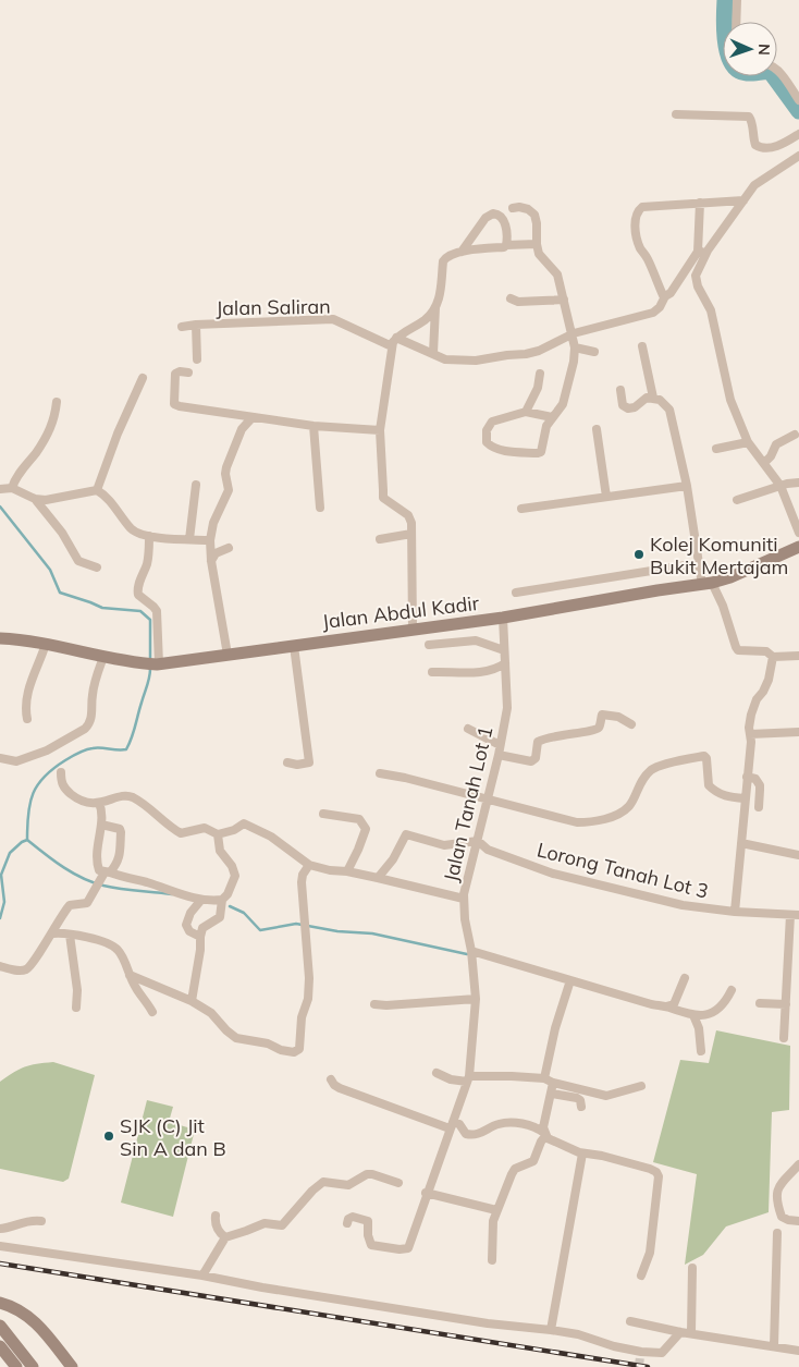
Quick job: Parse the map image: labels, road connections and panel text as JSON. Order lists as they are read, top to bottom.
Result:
{
  "streets": {
    "main road": ["Jalan Abdul Kadir"],
    "street": ["Jalan Saliran", "Jalan Tanah Lot 1", "Lorong Tanah Lot 3"]
  },
  "crossings": [
    ["Jalan Abdul Kadir", "Jalan Tanah Lot 1"],
    ["Jalan Tanah Lot 1", "Lorong Tanah Lot 3"]
  ],
  "places": ["Kolej Komuniti Bukit Mertajam", "SJK (C) Jit Sin A dan B"],
  "north": "right"
}
